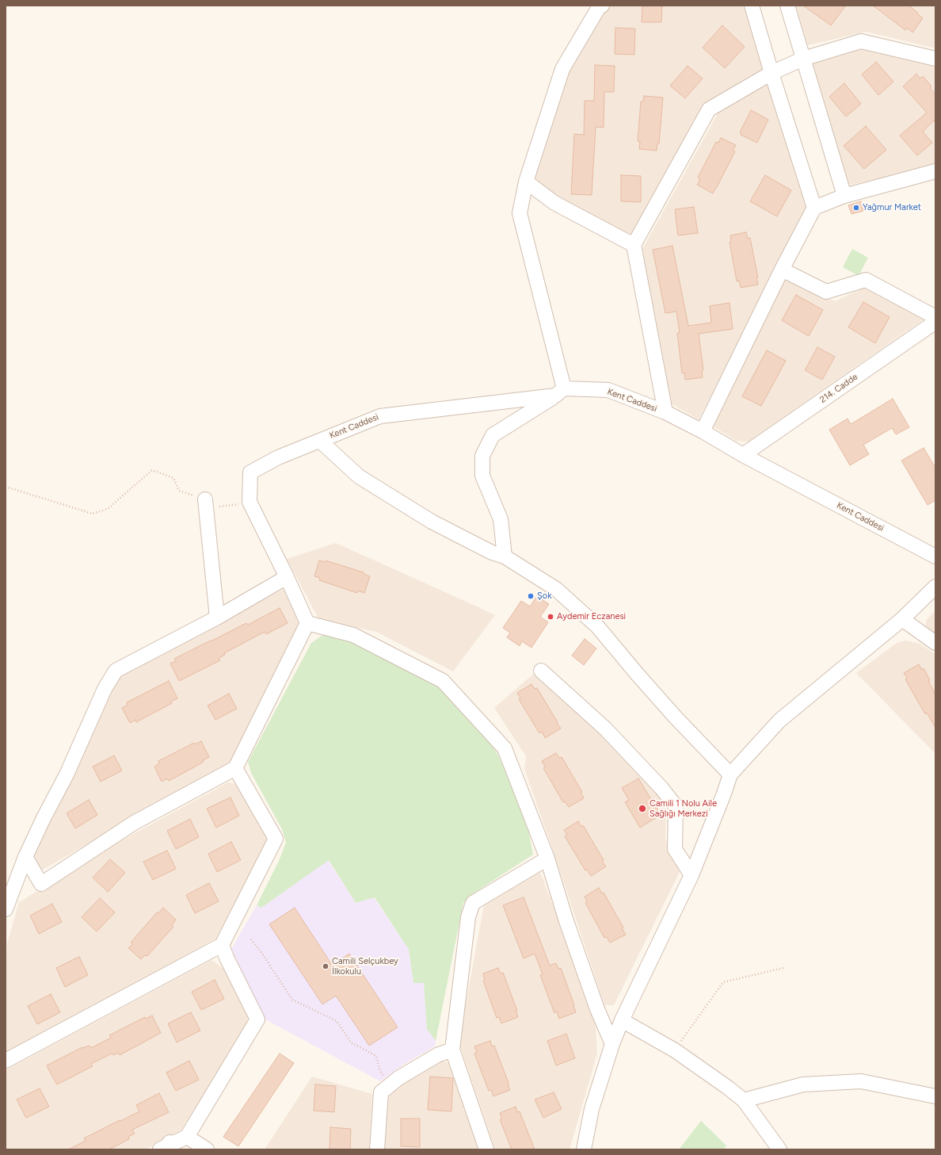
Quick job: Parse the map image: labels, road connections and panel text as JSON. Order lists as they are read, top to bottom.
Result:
{
  "streets": {
    "street": ["214. Cadde", "Kent Caddesi"]
  },
  "crossings": [
    ["214. Cadde", "Kent Caddesi"]
  ],
  "places": [
    "Yağmur Market",
    "Şok",
    "Aydemir Eczanesi",
    "Camili 1 Nolu Aile Sağlığı Merkezi",
    "Camili Selçukbey İlkokulu"
  ]
}
